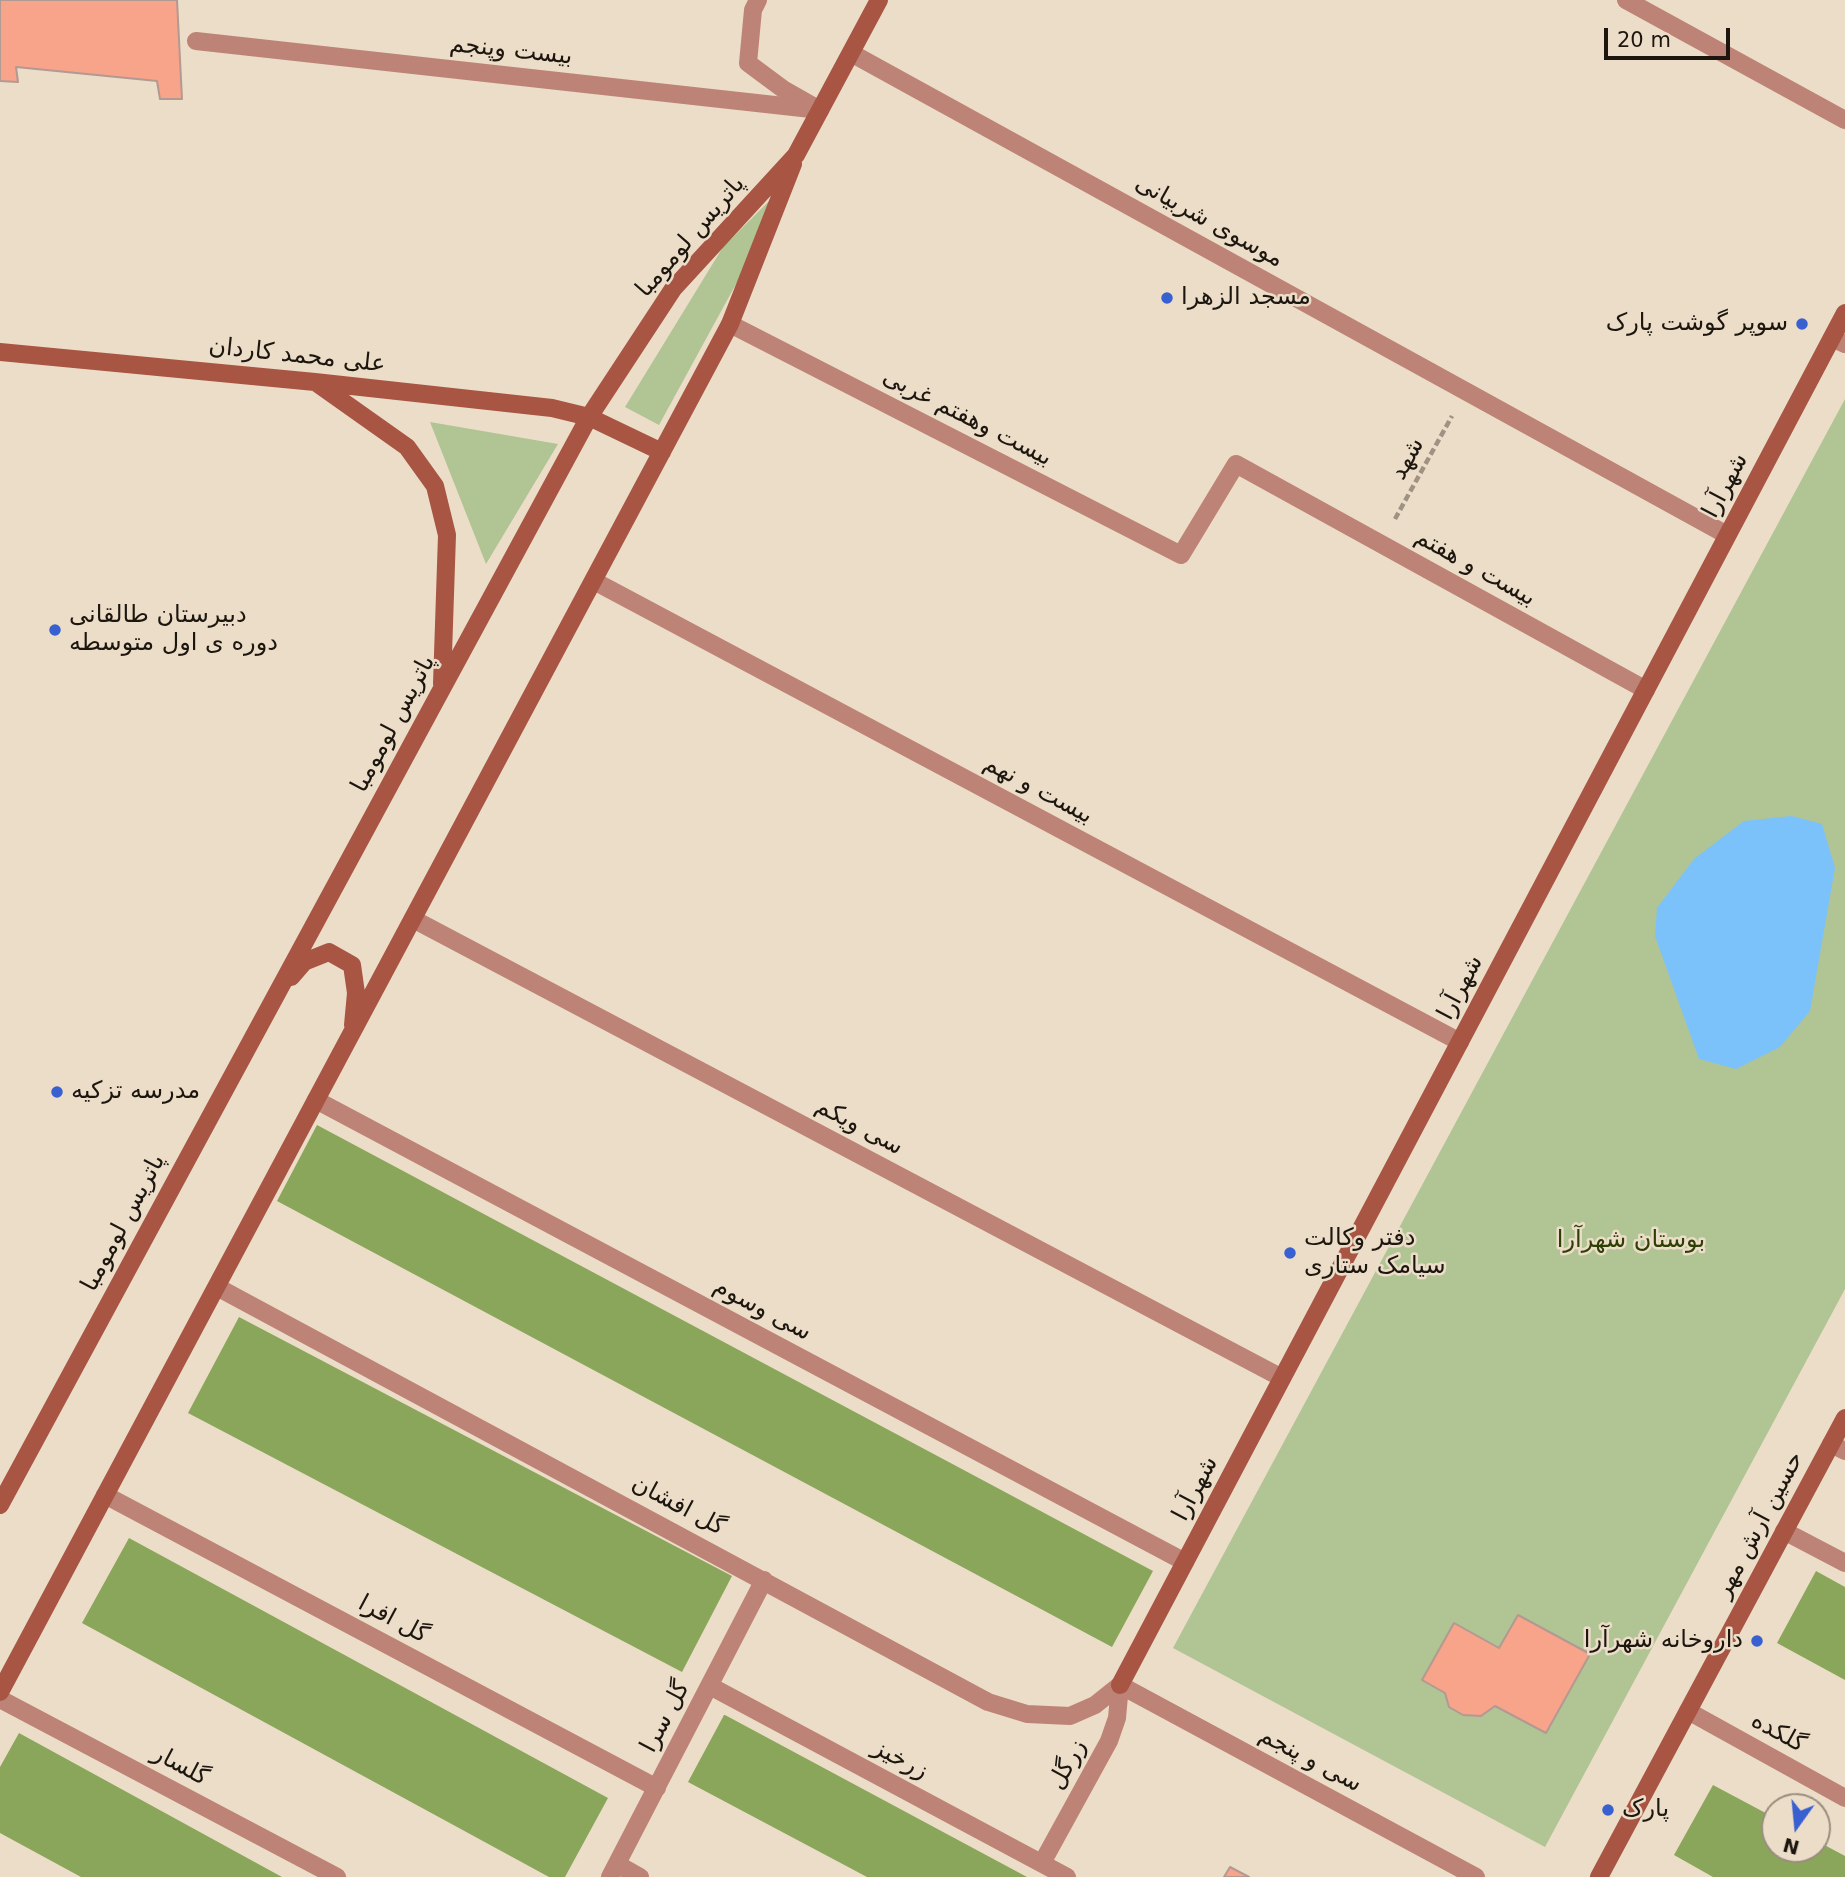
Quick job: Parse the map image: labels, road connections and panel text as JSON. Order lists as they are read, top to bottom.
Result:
{
  "streets": {
    "main road": [
      "پاتریس لومومبا",
      "علی محمد کاردان",
      "شهرآرا",
      "حسین آرش مهر"
    ],
    "street": [
      "بیست وپنجم",
      "موسوی شربیانی",
      "بیست وهفتم غربی",
      "بیست و هفتم",
      "بیست و نهم",
      "سی ویکم",
      "سی وسوم",
      "گل افشان",
      "گل افرا",
      "گل سرا",
      "گلکده",
      "زرخیز",
      "سی و پنجم",
      "زرگل",
      "گلسار"
    ],
    "path": ["شهد"]
  },
  "crossings": [
    ["بیست وپنجم", "پاتریس لومومبا"],
    ["موسوی شربیانی", "پاتریس لومومبا"],
    ["موسوی شربیانی", "شهد"],
    ["موسوی شربیانی", "شهرآرا"],
    ["پاتریس لومومبا", "علی محمد کاردان"],
    ["بیست وهفتم غربی", "بیست و هفتم"],
    ["شهد", "بیست و هفتم"],
    ["شهرآرا", "بیست و هفتم"],
    ["شهرآرا", "بیست و نهم"],
    ["شهرآرا", "سی ویکم"],
    ["شهرآرا", "سی وسوم"],
    ["شهرآرا", "گل افشان"],
    ["شهرآرا", "سی و پنجم"],
    ["شهرآرا", "زرگل"],
    ["گل افشان", "گل سرا"],
    ["گل افشان", "سی و پنجم"],
    ["گل افشان", "زرگل"],
    ["حسین آرش مهر", "گلکده"],
    ["گل افرا", "گل سرا"],
    ["گل سرا", "زرخیز"],
    ["زرخیز", "زرگل"],
    ["سی و پنجم", "زرگل"]
  ],
  "parks": ["بوستان شهرآرا"],
  "places": [
    "مسجد الزهرا",
    "سوپر گوشت پارک",
    "دبیرستان طالقانی دوره ی اول متوسطه",
    "مدرسه تزکیه",
    "دفتر وکالت سیامک ستاری",
    "داروخانه شهرآرا",
    "پارک"
  ],
  "scale_bar": "20 m",
  "north": "bottom"
}
